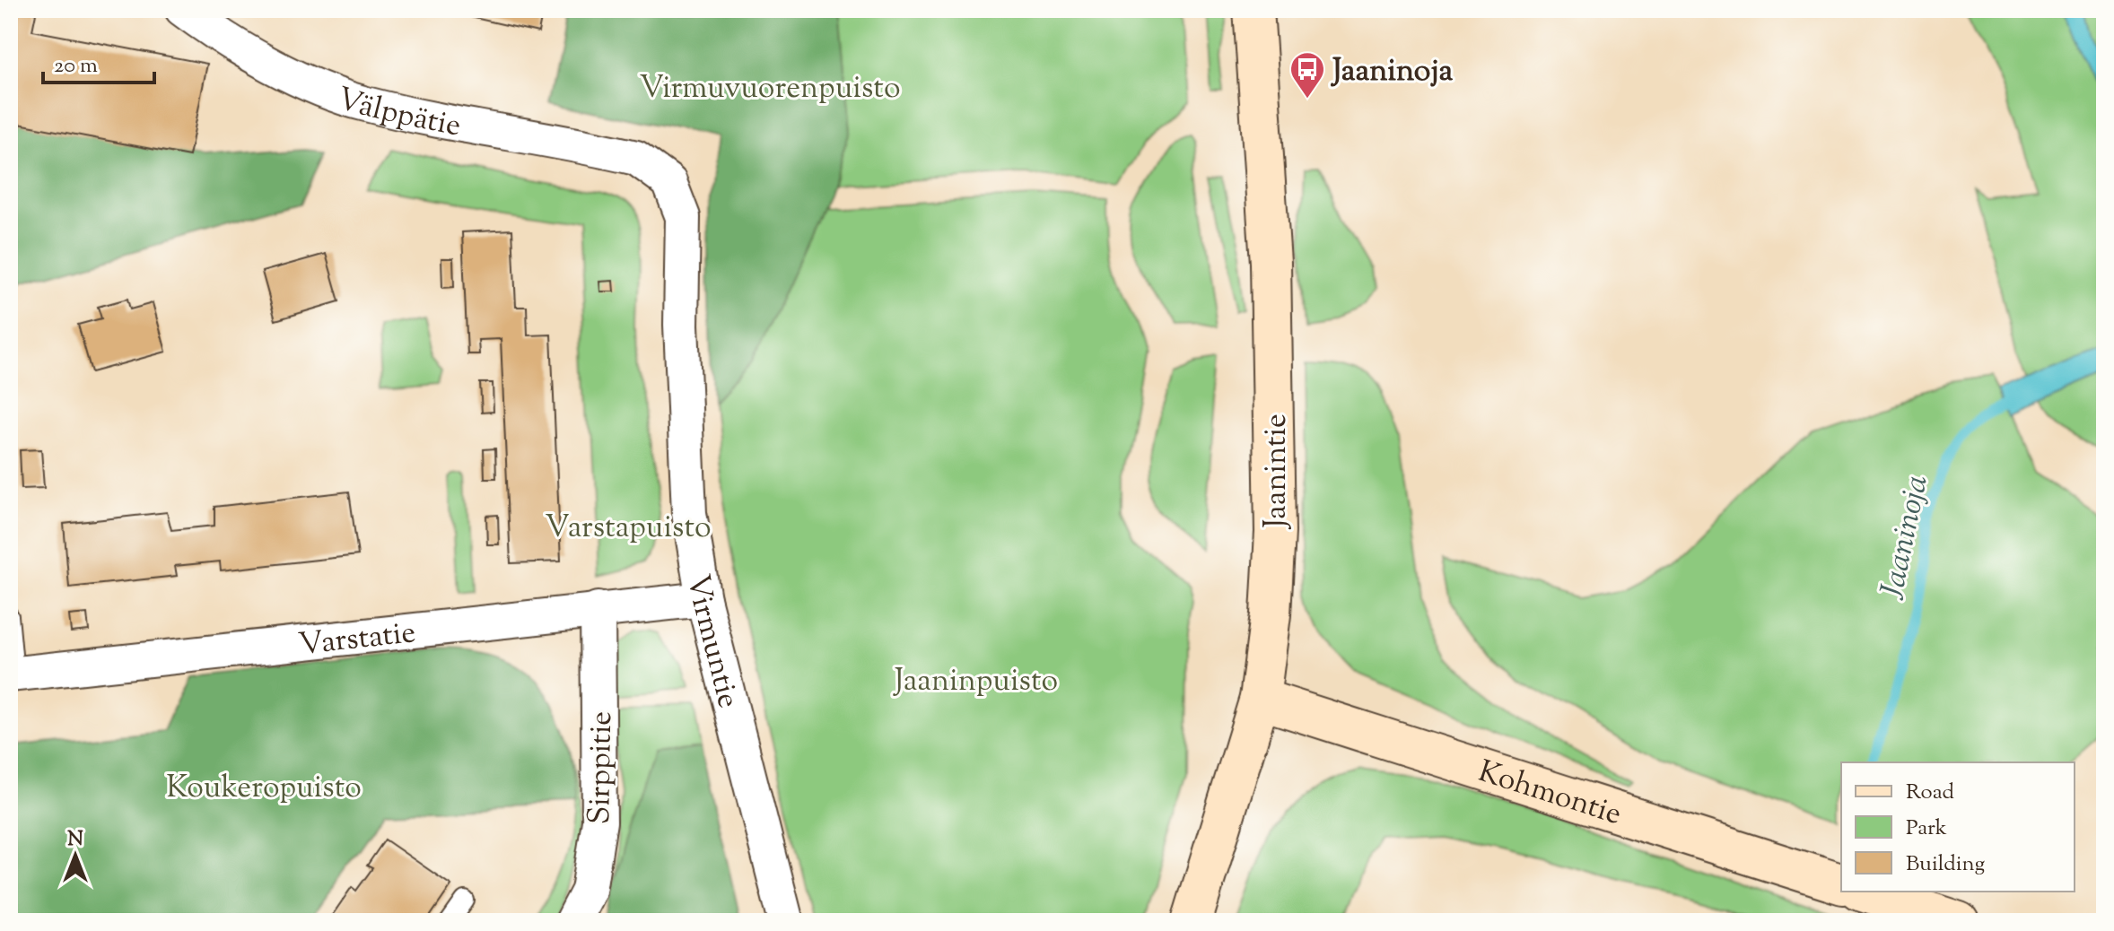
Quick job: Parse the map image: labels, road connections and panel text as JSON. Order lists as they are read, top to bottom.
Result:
{
  "streets": {
    "main road": ["Jaanintie", "Kohmontie"],
    "street": [
      "Välppätie",
      "Varstatie",
      "Virmuntie",
      "Sirppitie"
    ]
  },
  "crossings": [
    ["Välppätie", "Virmuntie"],
    ["Jaanintie", "Kohmontie"],
    ["Varstatie", "Virmuntie"],
    ["Varstatie", "Sirppitie"]
  ],
  "water": ["Jaaninoja"],
  "parks": [
    "Virmuvuorenpuisto",
    "Varstapuisto",
    "Jaaninpuisto",
    "Koukeropuisto"
  ],
  "places": {
    "bus stop": ["Jaaninoja"]
  },
  "legend": ["Road", "Park", "Building"],
  "scale_bar": "20 m",
  "north": "top"
}
